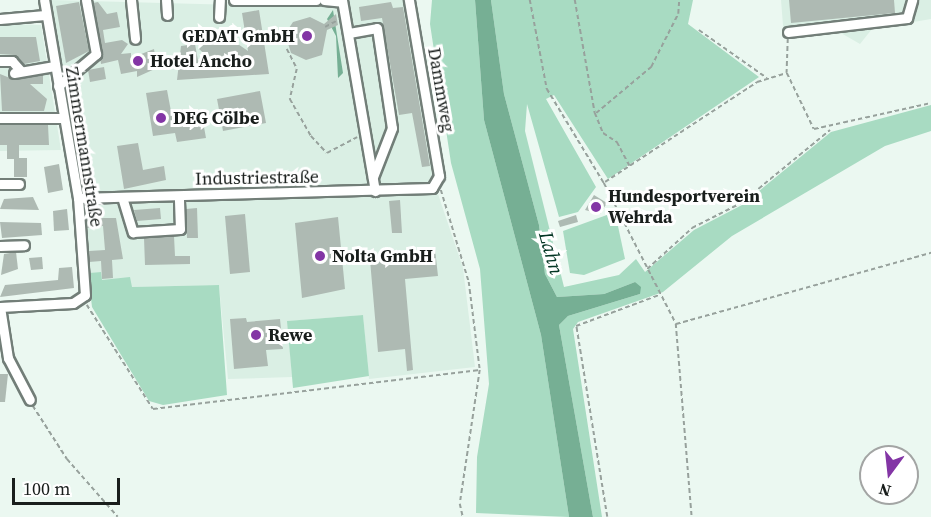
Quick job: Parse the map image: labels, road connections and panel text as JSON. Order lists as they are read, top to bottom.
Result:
{
  "streets": {
    "street": ["Dammweg", "Zimmermannstraße", "Industriestraße"]
  },
  "crossings": [
    ["Dammweg", "Industriestraße"],
    ["Zimmermannstraße", "Industriestraße"]
  ],
  "water": ["Lahn"],
  "places": [
    "GEDAT GmbH",
    "Hotel Ancho",
    "DEG Cölbe",
    "Hundesportverein Wehrda",
    "Nolta GmbH",
    "Rewe"
  ],
  "scale_bar": "100 m",
  "north": "bottom"
}
